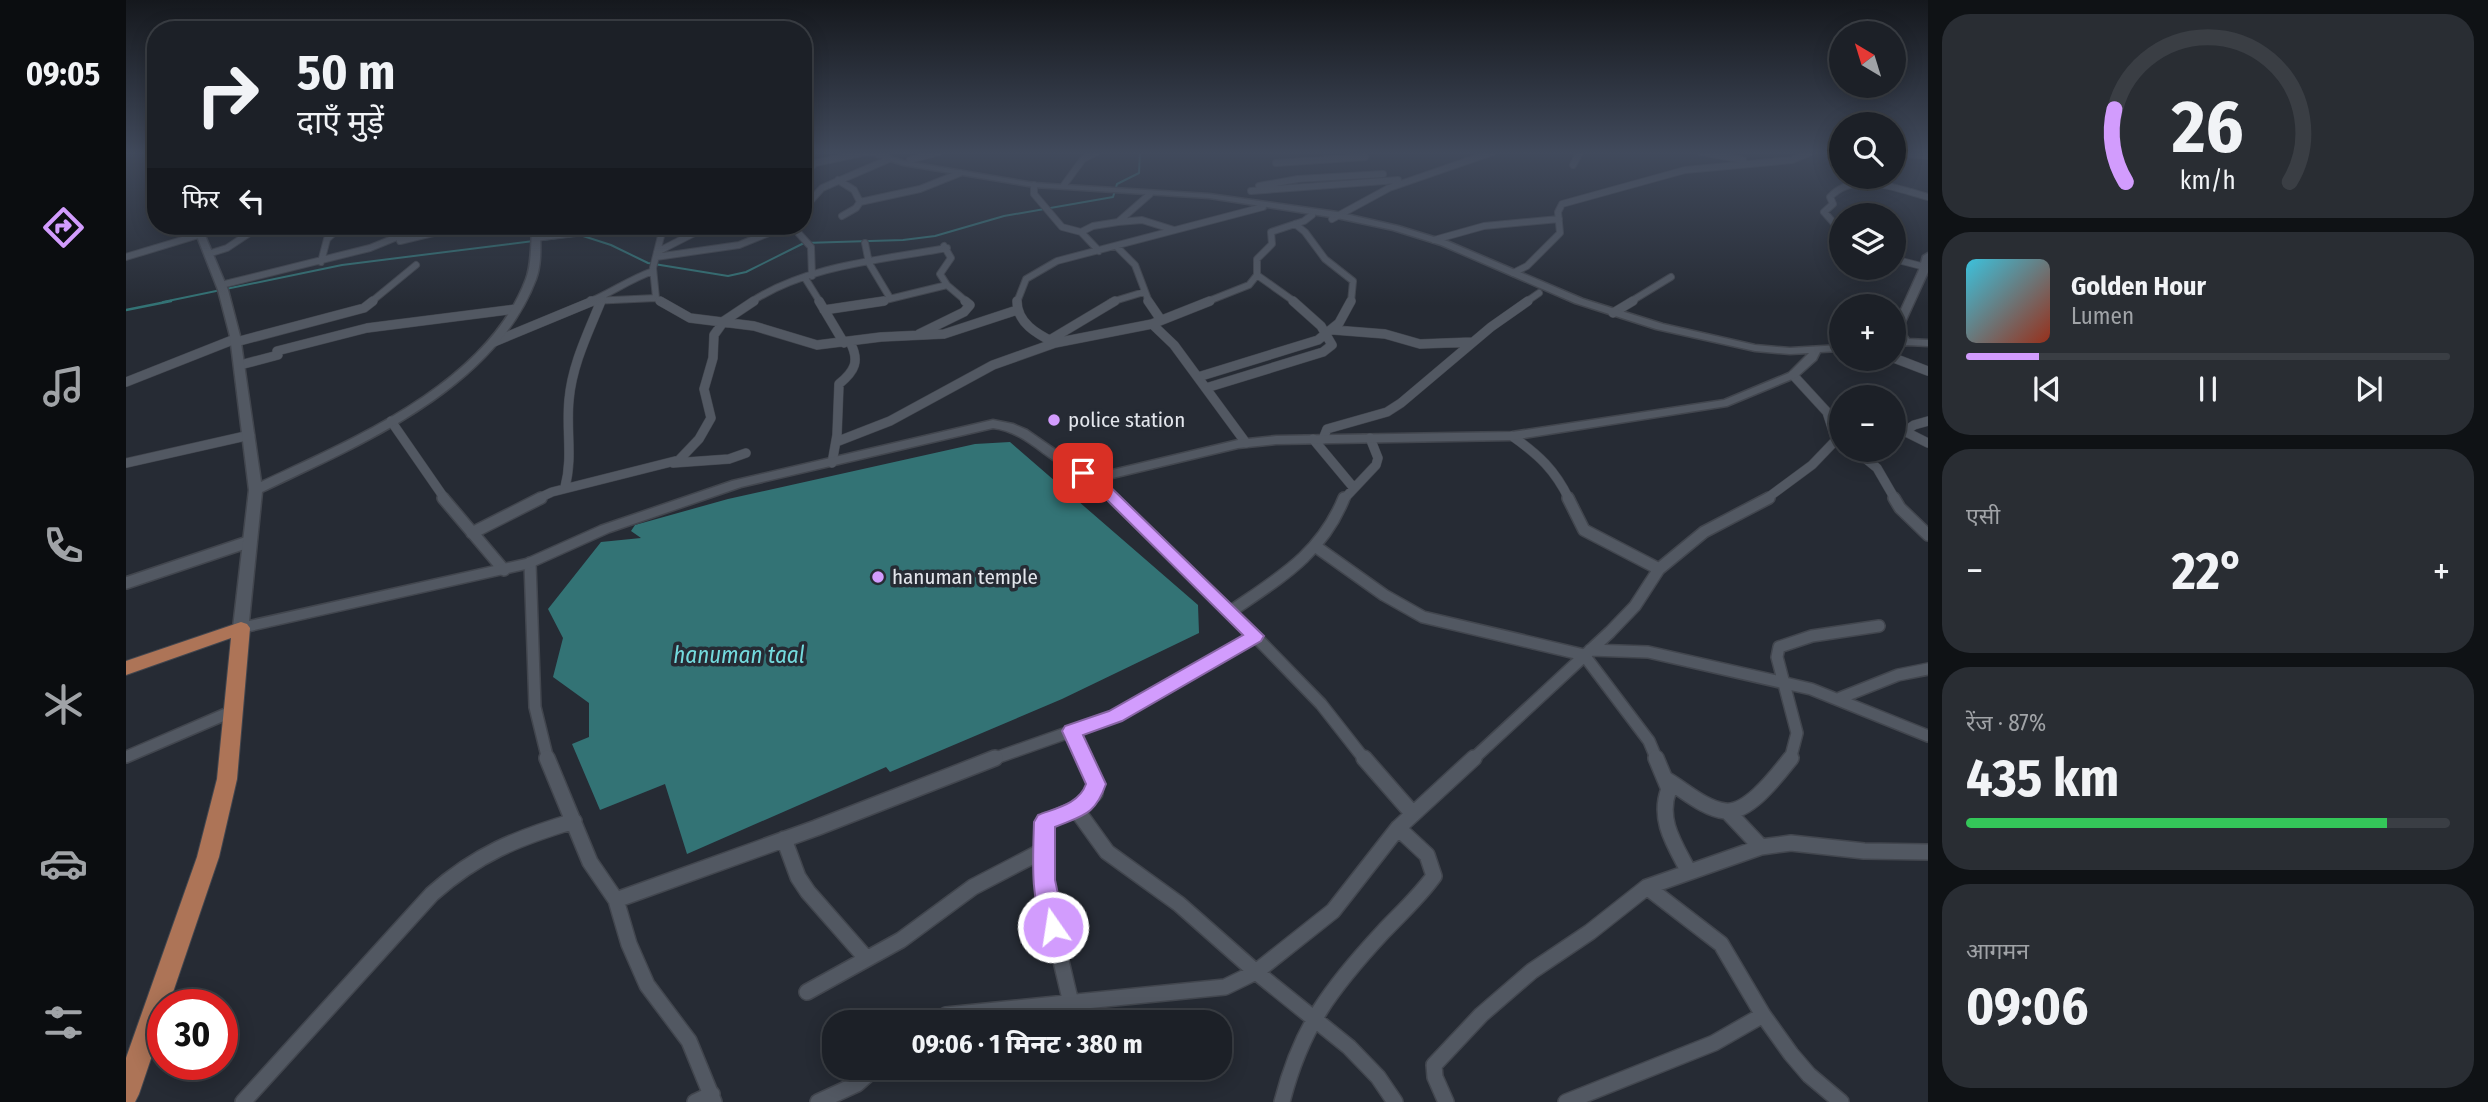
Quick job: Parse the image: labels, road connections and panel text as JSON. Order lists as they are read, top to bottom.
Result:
{
  "water": ["hanuman taal"],
  "places": ["police station", "hanuman temple"],
  "north": "top left",
  "page": {
    "tabs": "09:05",
    "map_buttons": ["+", "−"],
    "turn": ["50 m", "दाएँ मुड़ें"],
    "then": "फिर",
    "song": ["Golden Hour", "Lumen"],
    "tile": [
      "एसी",
      ["रेंज · 87%", "435 km"],
      ["आगमन", "09:06"]
    ],
    "heat": ["−", "22°", "+"],
    "limit": "30",
    "trip": "09:06 · 1 मिनट · 380 m",
    "gauge": ["26", "km/h"]
  }
}
